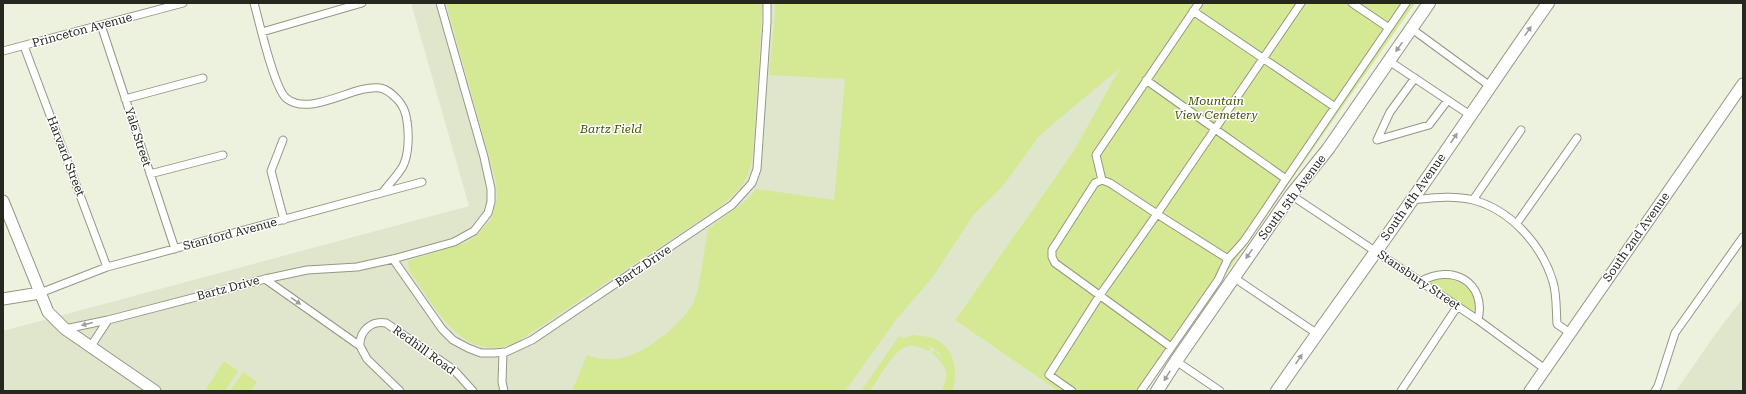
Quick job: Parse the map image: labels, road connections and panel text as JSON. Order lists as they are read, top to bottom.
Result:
{
  "streets": {
    "main road": ["South 5th Avenue", "South 4th Avenue"],
    "street": [
      "Princeton Avenue",
      "Yale Street",
      "Harvard Street",
      "Stanford Avenue",
      "South 2nd Avenue",
      "Bartz Drive",
      "Stansbury Street",
      "Redhill Road"
    ]
  },
  "crossings": [
    ["Princeton Avenue", "Yale Street"],
    ["Princeton Avenue", "Harvard Street"],
    ["Yale Street", "Stanford Avenue"],
    ["Harvard Street", "Stanford Avenue"],
    ["South 5th Avenue", "Stansbury Street"],
    ["South 4th Avenue", "Stansbury Street"],
    ["South 2nd Avenue", "Stansbury Street"]
  ],
  "one_way": ["South 5th Avenue", "South 4th Avenue"],
  "parks": ["Mountain View Cemetery", "Bartz Field"]
}
